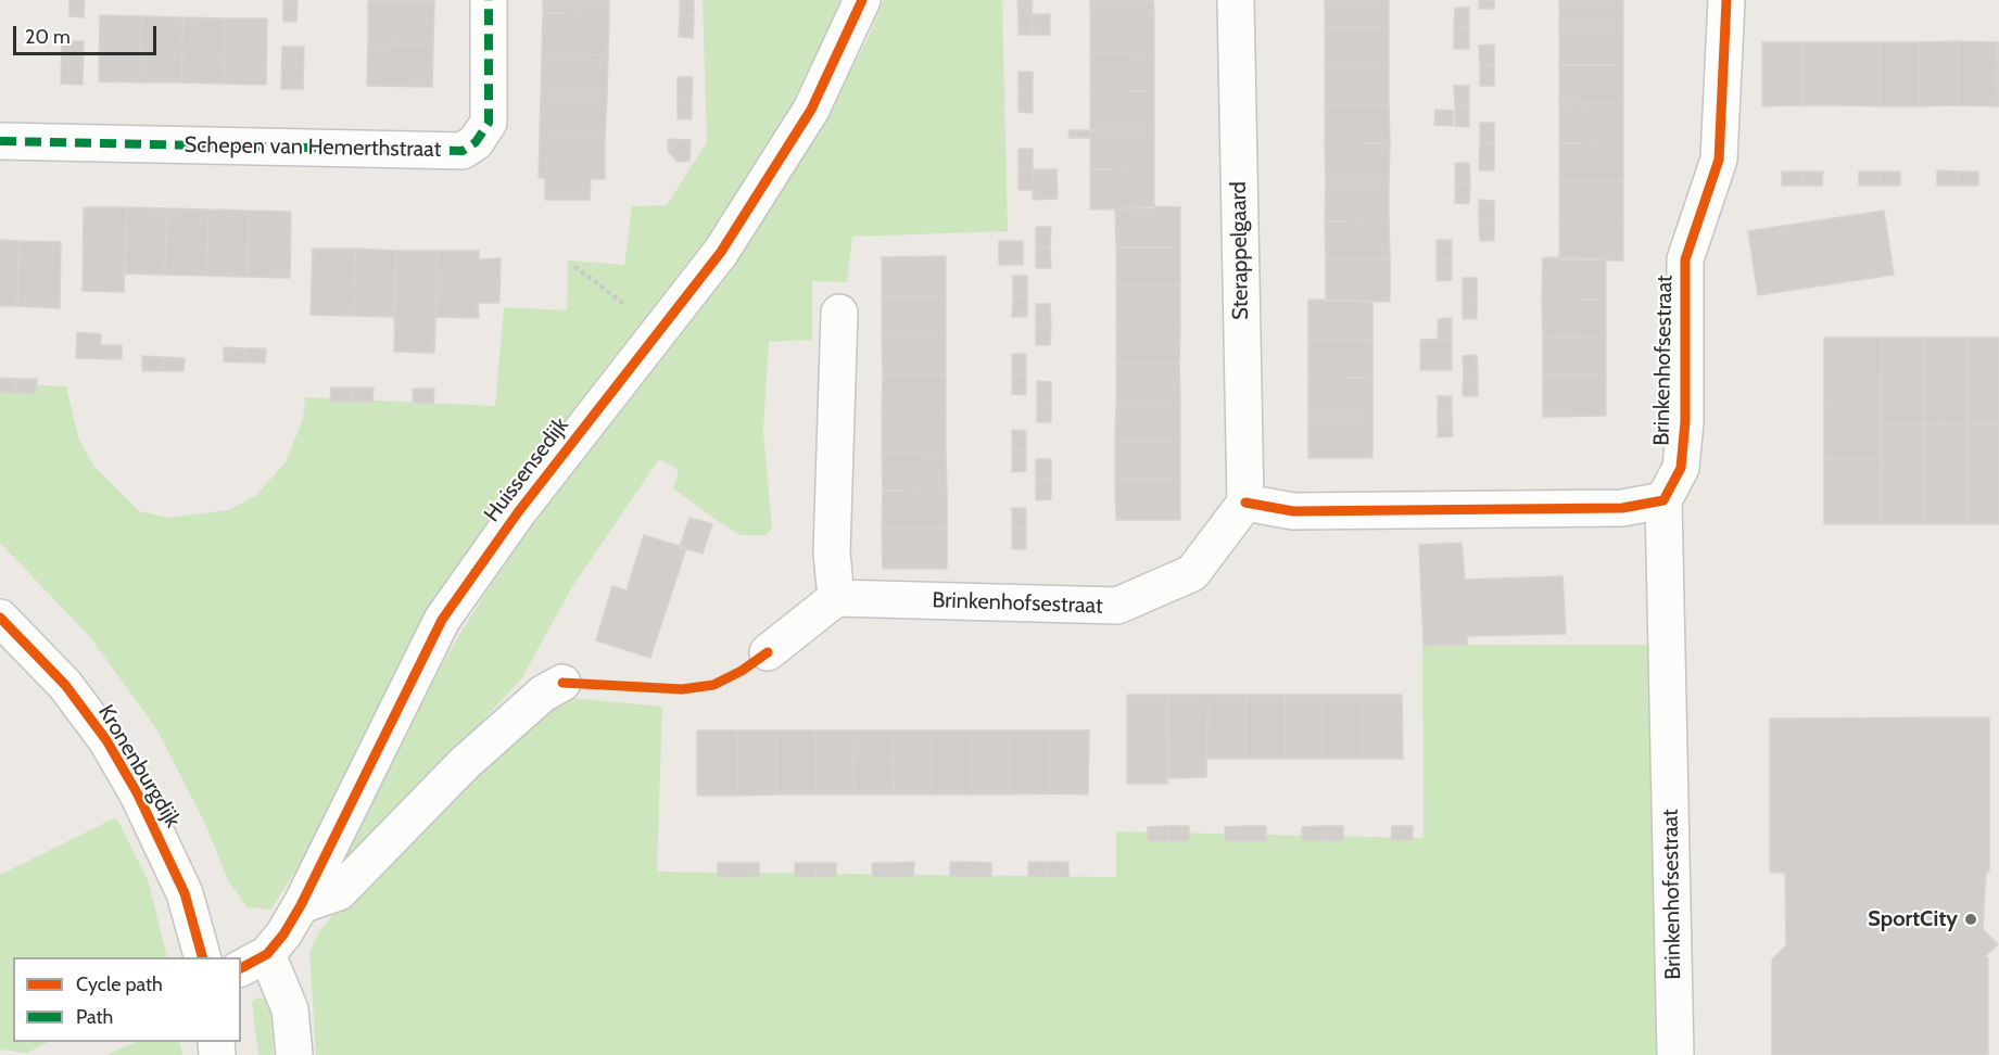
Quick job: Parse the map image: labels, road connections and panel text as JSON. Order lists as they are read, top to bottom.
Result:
{
  "streets": {
    "street": [
      "Schepen van Hemerthstraat",
      "Sterappelgaard",
      "Brinkenhofsestraat",
      "Huissensedijk",
      "Kronenburgdijk"
    ]
  },
  "crossings": [
    ["Sterappelgaard", "Brinkenhofsestraat"]
  ],
  "places": ["SportCity"],
  "legend": ["Cycle path", "Path"],
  "scale_bar": "20 m"
}
